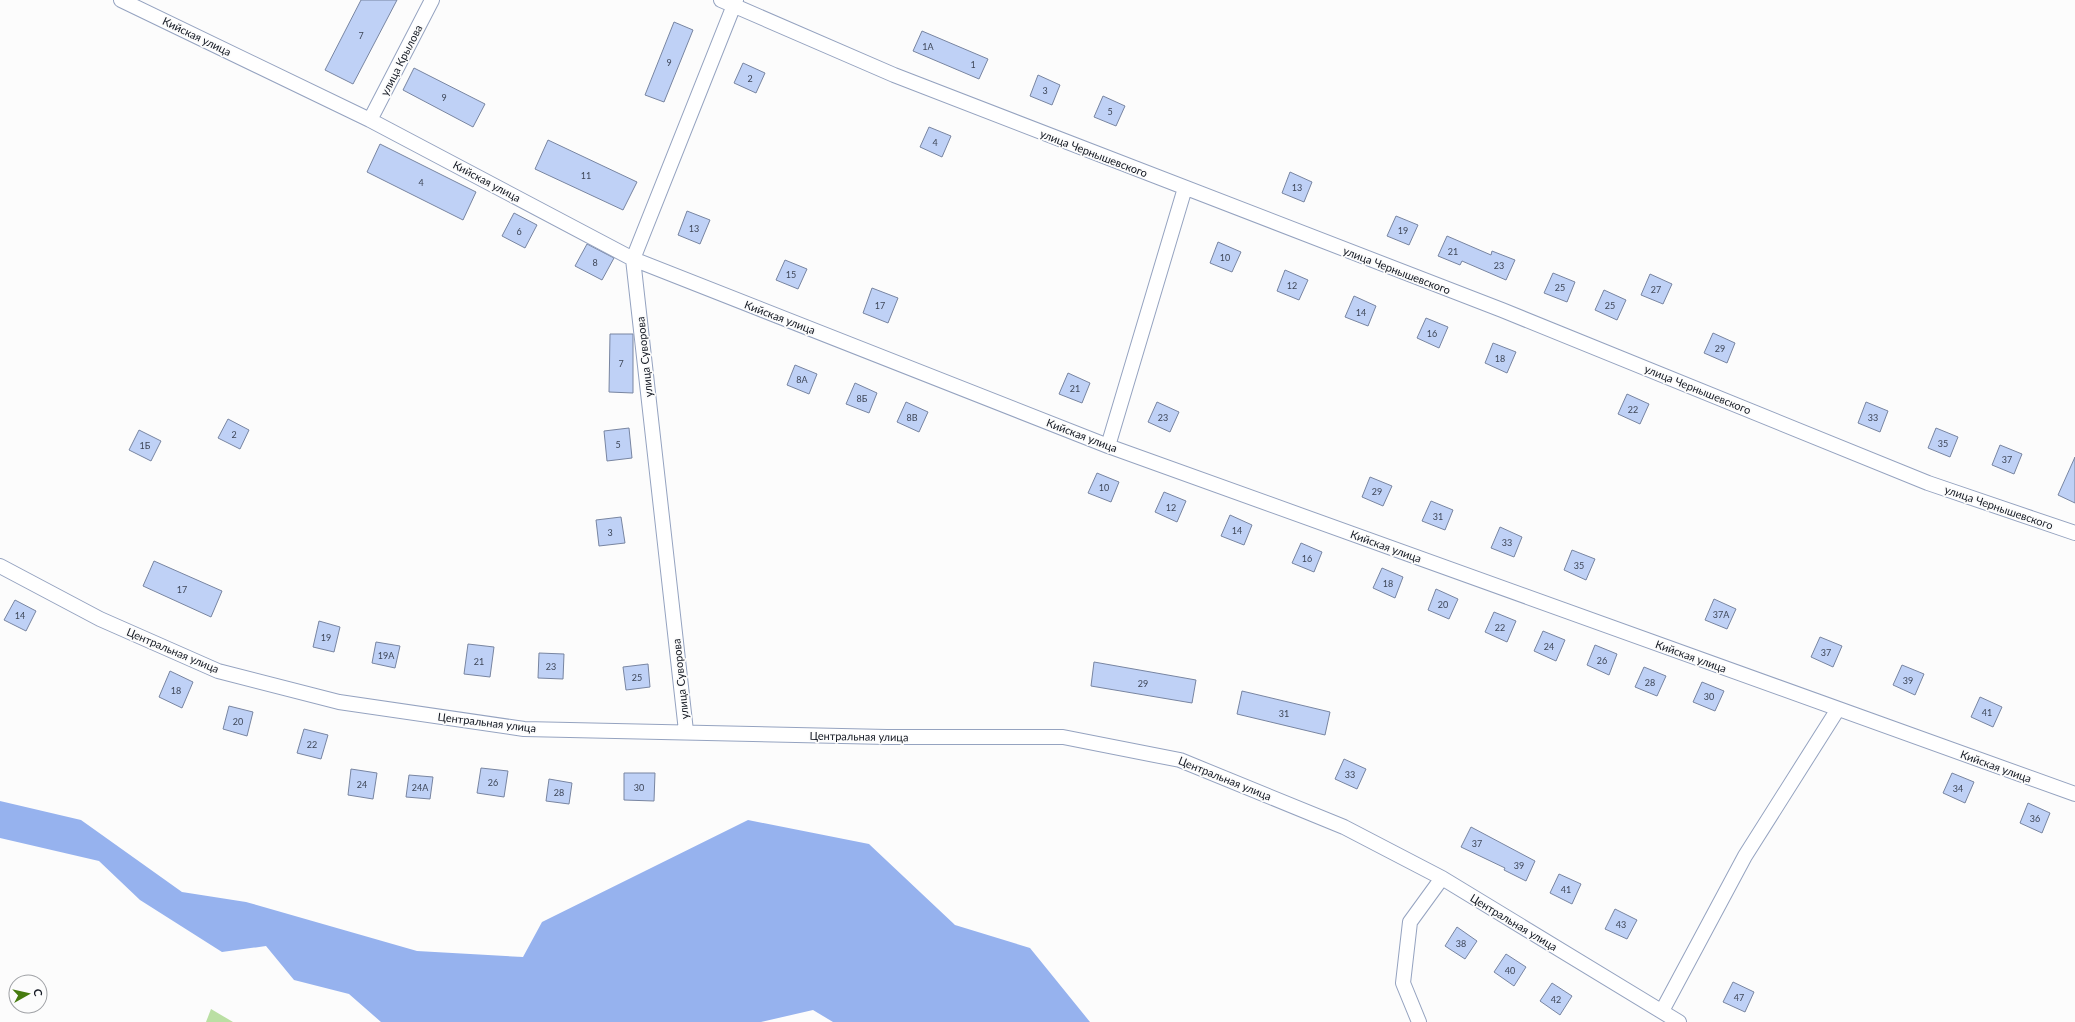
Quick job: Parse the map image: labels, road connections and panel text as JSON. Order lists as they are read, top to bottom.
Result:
{
  "streets": {
    "street": [
      "Кийская улица",
      "улица Крылова",
      "улица Чернышевского",
      "улица Суворова",
      "Центральная улица"
    ]
  },
  "crossings": [
    ["Кийская улица", "улица Крылова"],
    ["Кийская улица", "улица Суворова"],
    ["улица Чернышевского", "улица Суворова"],
    ["улица Суворова", "Центральная улица"]
  ],
  "house_numbers": [
    "7",
    "1А",
    "9",
    "1",
    "2",
    "3",
    "9",
    "5",
    "4",
    "11",
    "4",
    "13",
    "13",
    "19",
    "6",
    "21",
    "10",
    "8",
    "23",
    "15",
    "12",
    "25",
    "27",
    "17",
    "25",
    "14",
    "16",
    "29",
    "18",
    "7",
    "8А",
    "21",
    "8Б",
    "22",
    "8В",
    "23",
    "33",
    "2",
    "35",
    "5",
    "1Б",
    "37",
    "10",
    "29",
    "12",
    "31",
    "14",
    "3",
    "33",
    "16",
    "35",
    "18",
    "17",
    "20",
    "37А",
    "14",
    "22",
    "19",
    "24",
    "37",
    "19А",
    "26",
    "21",
    "23",
    "25",
    "39",
    "28",
    "29",
    "18",
    "30",
    "41",
    "31",
    "20",
    "22",
    "33",
    "26",
    "24",
    "24А",
    "30",
    "34",
    "28",
    "36",
    "37",
    "39",
    "41",
    "43",
    "38",
    "40",
    "47",
    "42"
  ],
  "north": "right"
}
